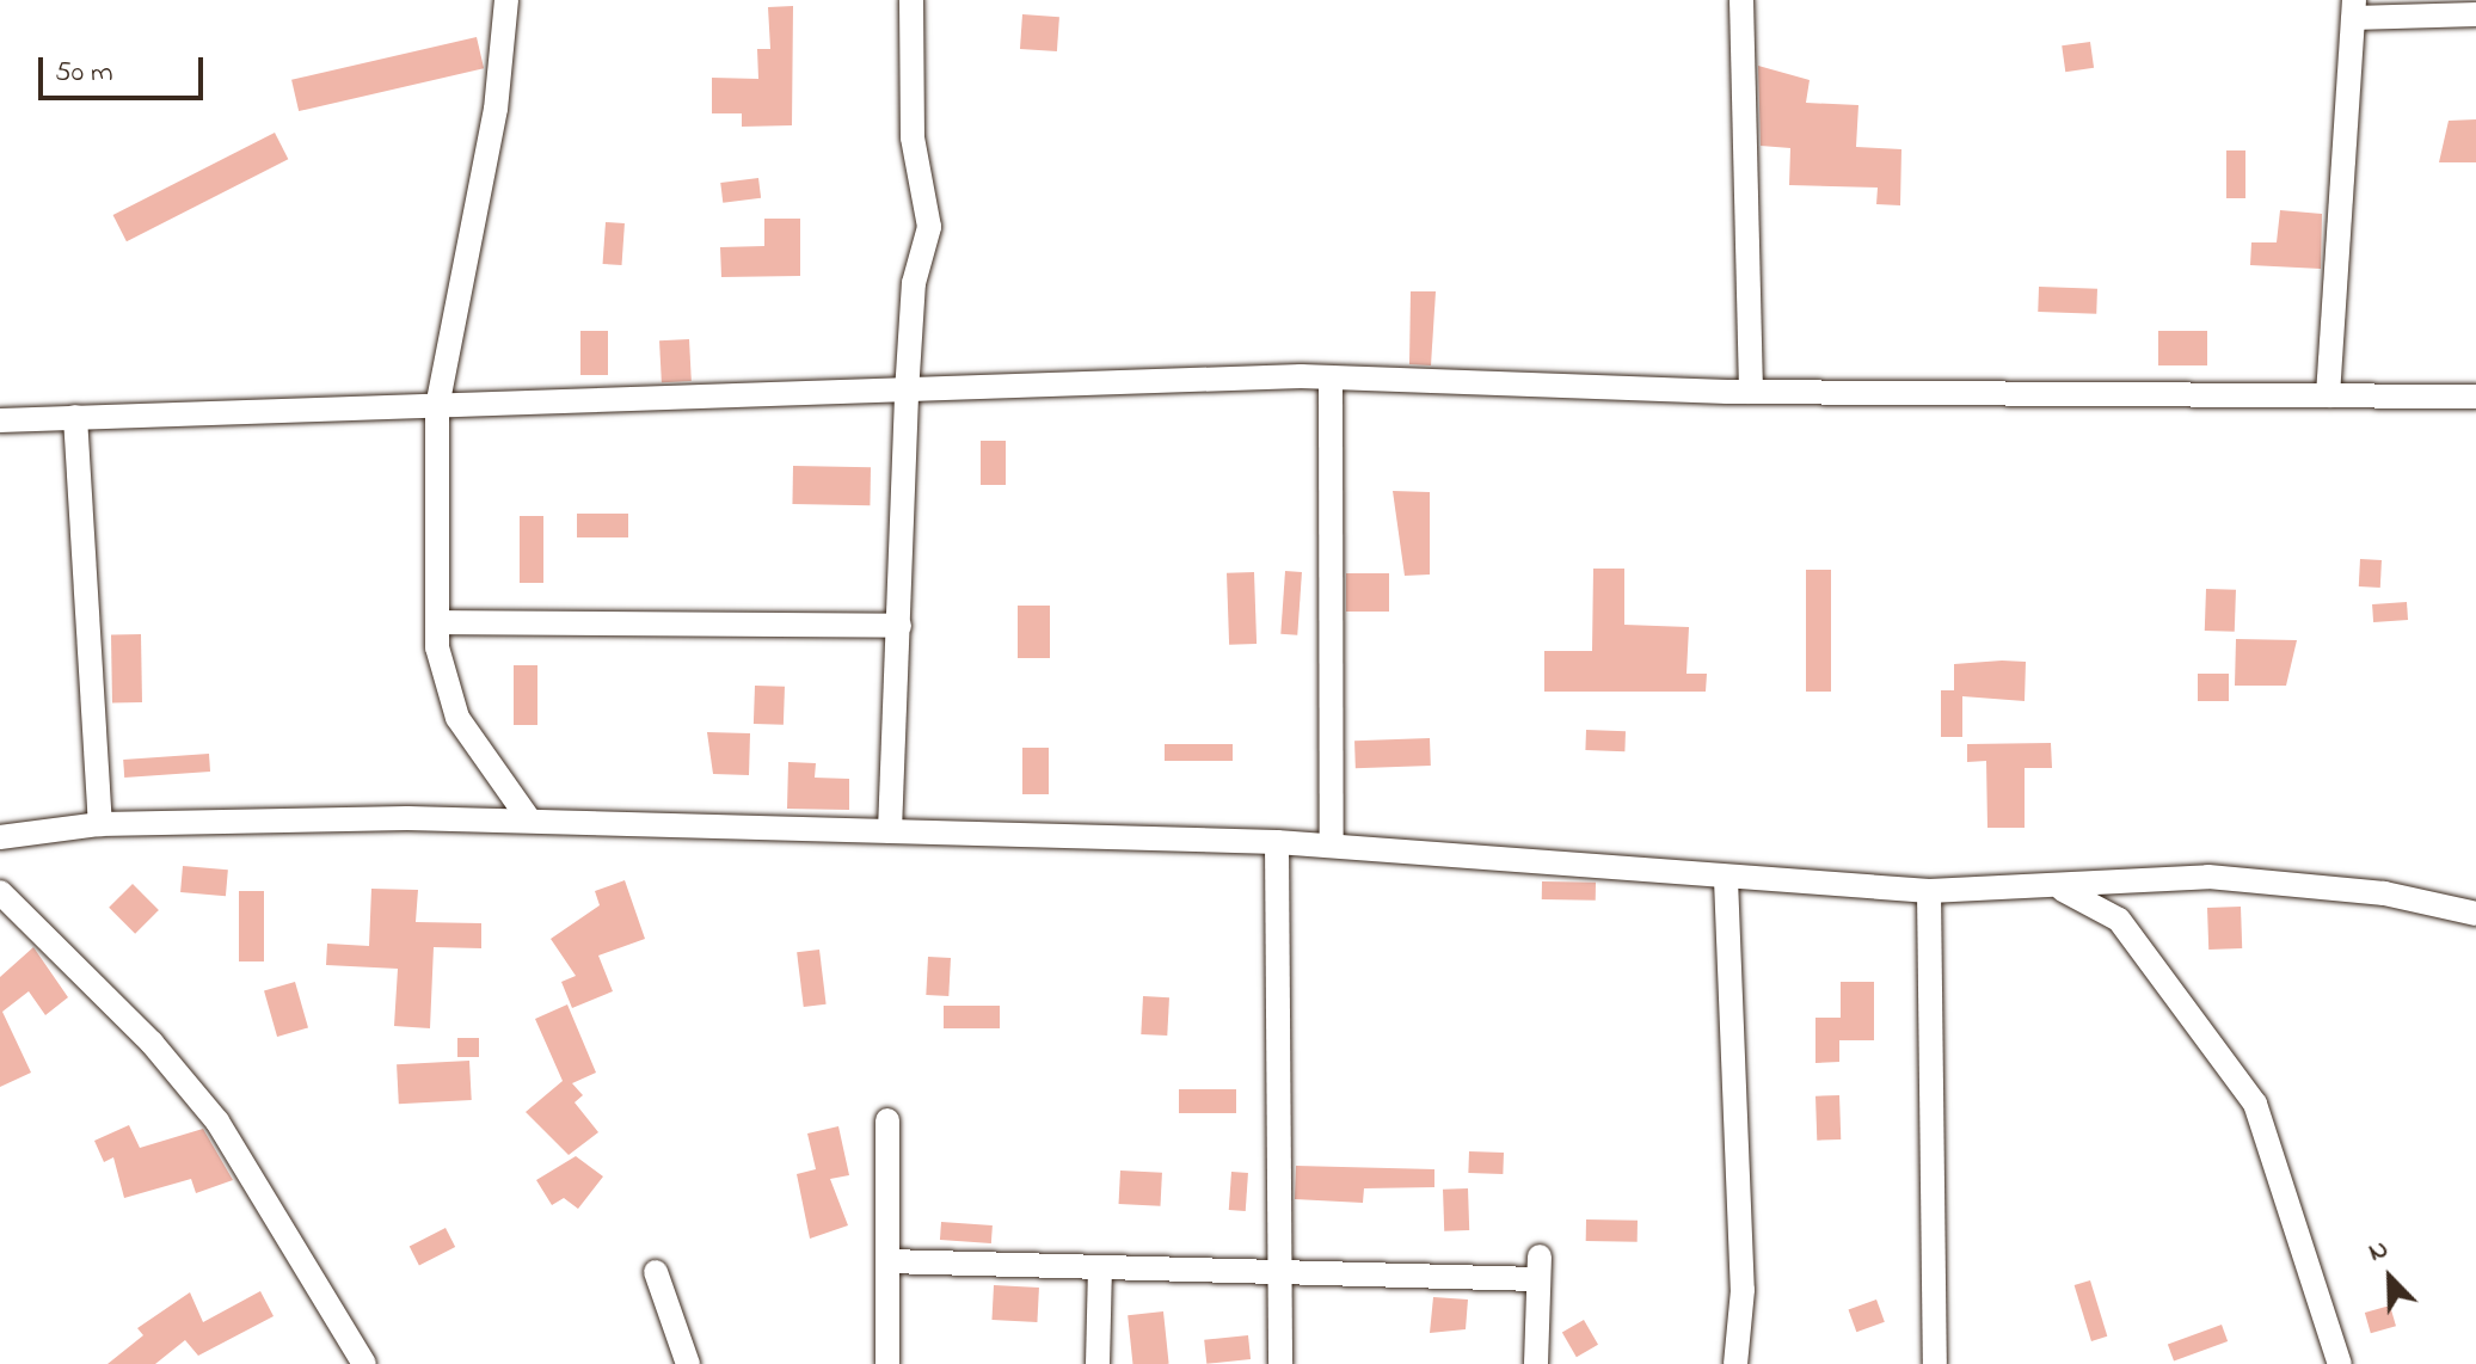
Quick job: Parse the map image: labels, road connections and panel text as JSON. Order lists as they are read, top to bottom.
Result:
{
  "scale_bar": "50 m",
  "north": "top left"
}
